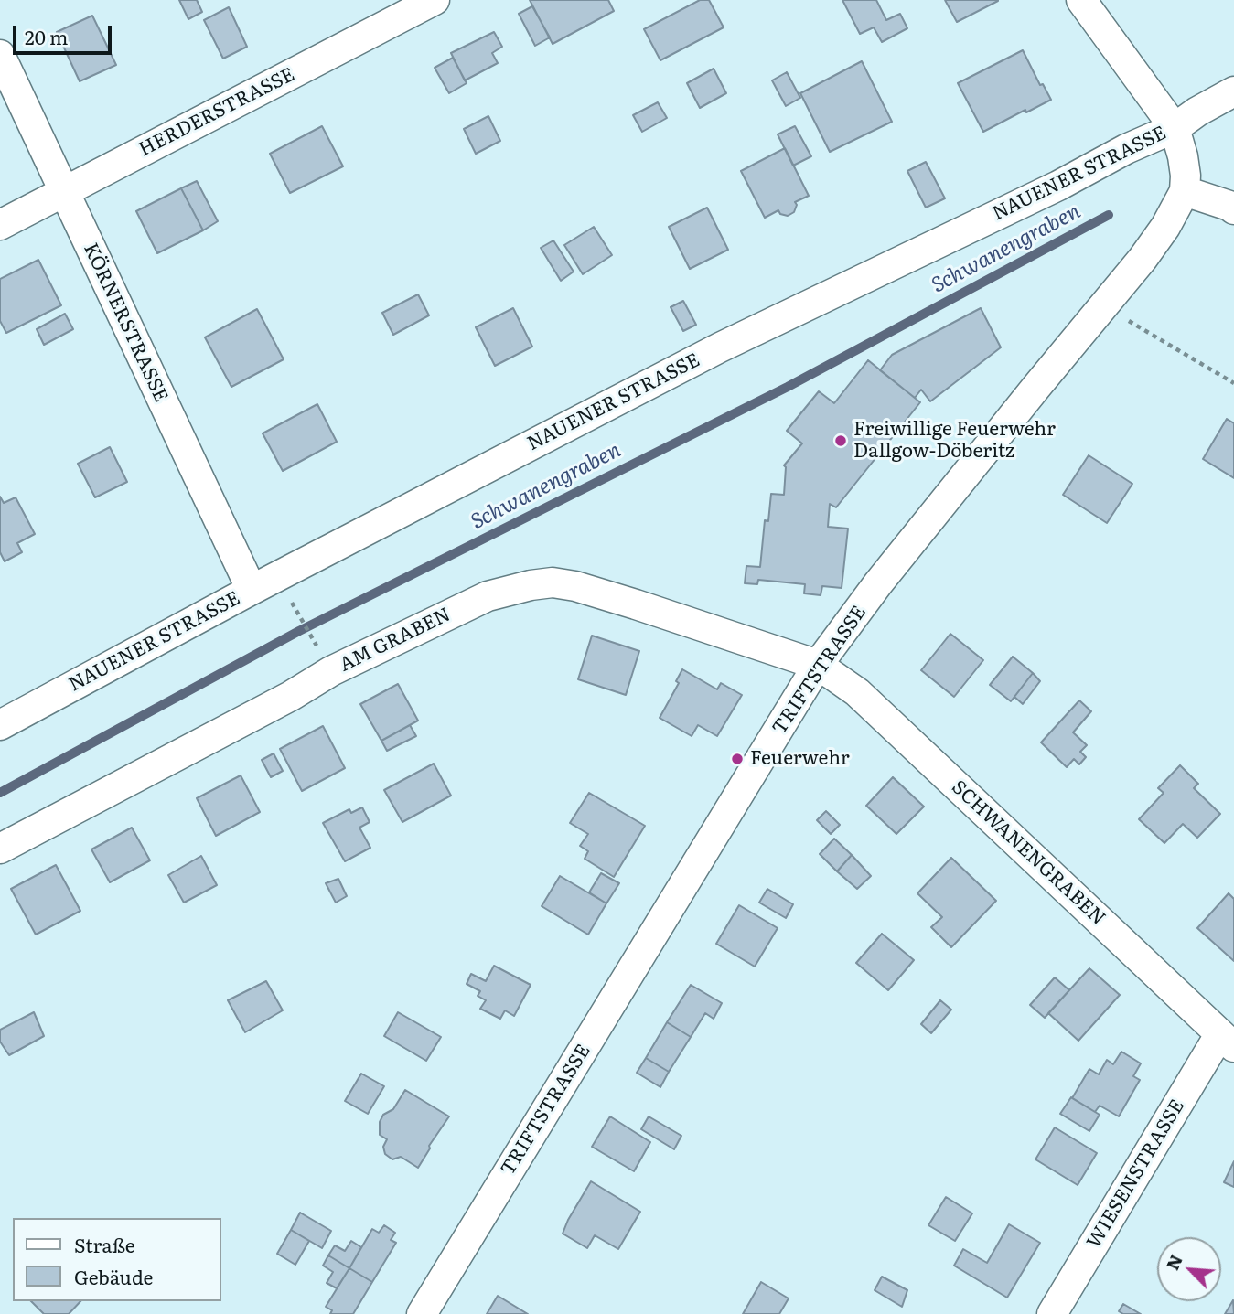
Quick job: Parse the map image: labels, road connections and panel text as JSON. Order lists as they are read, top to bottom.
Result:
{
  "streets": {
    "street": [
      "HERDERSTRASSE",
      "NAUENER STRASSE",
      "KÖRNERSTRASSE",
      "AM GRABEN",
      "TRIFTSTRASSE",
      "SCHWANENGRABEN",
      "WIESENSTRASSE"
    ]
  },
  "crossings": [
    ["HERDERSTRASSE", "KÖRNERSTRASSE"],
    ["NAUENER STRASSE", "KÖRNERSTRASSE"],
    ["AM GRABEN", "TRIFTSTRASSE"],
    ["AM GRABEN", "SCHWANENGRABEN"],
    ["TRIFTSTRASSE", "SCHWANENGRABEN"],
    ["SCHWANENGRABEN", "WIESENSTRASSE"]
  ],
  "water": ["Schwanengraben"],
  "places": ["Freiwillige Feuerwehr Dallgow-Döberitz", "Feuerwehr"],
  "legend": ["Straße", "Gebäude"],
  "scale_bar": "20 m",
  "north": "top left"
}
